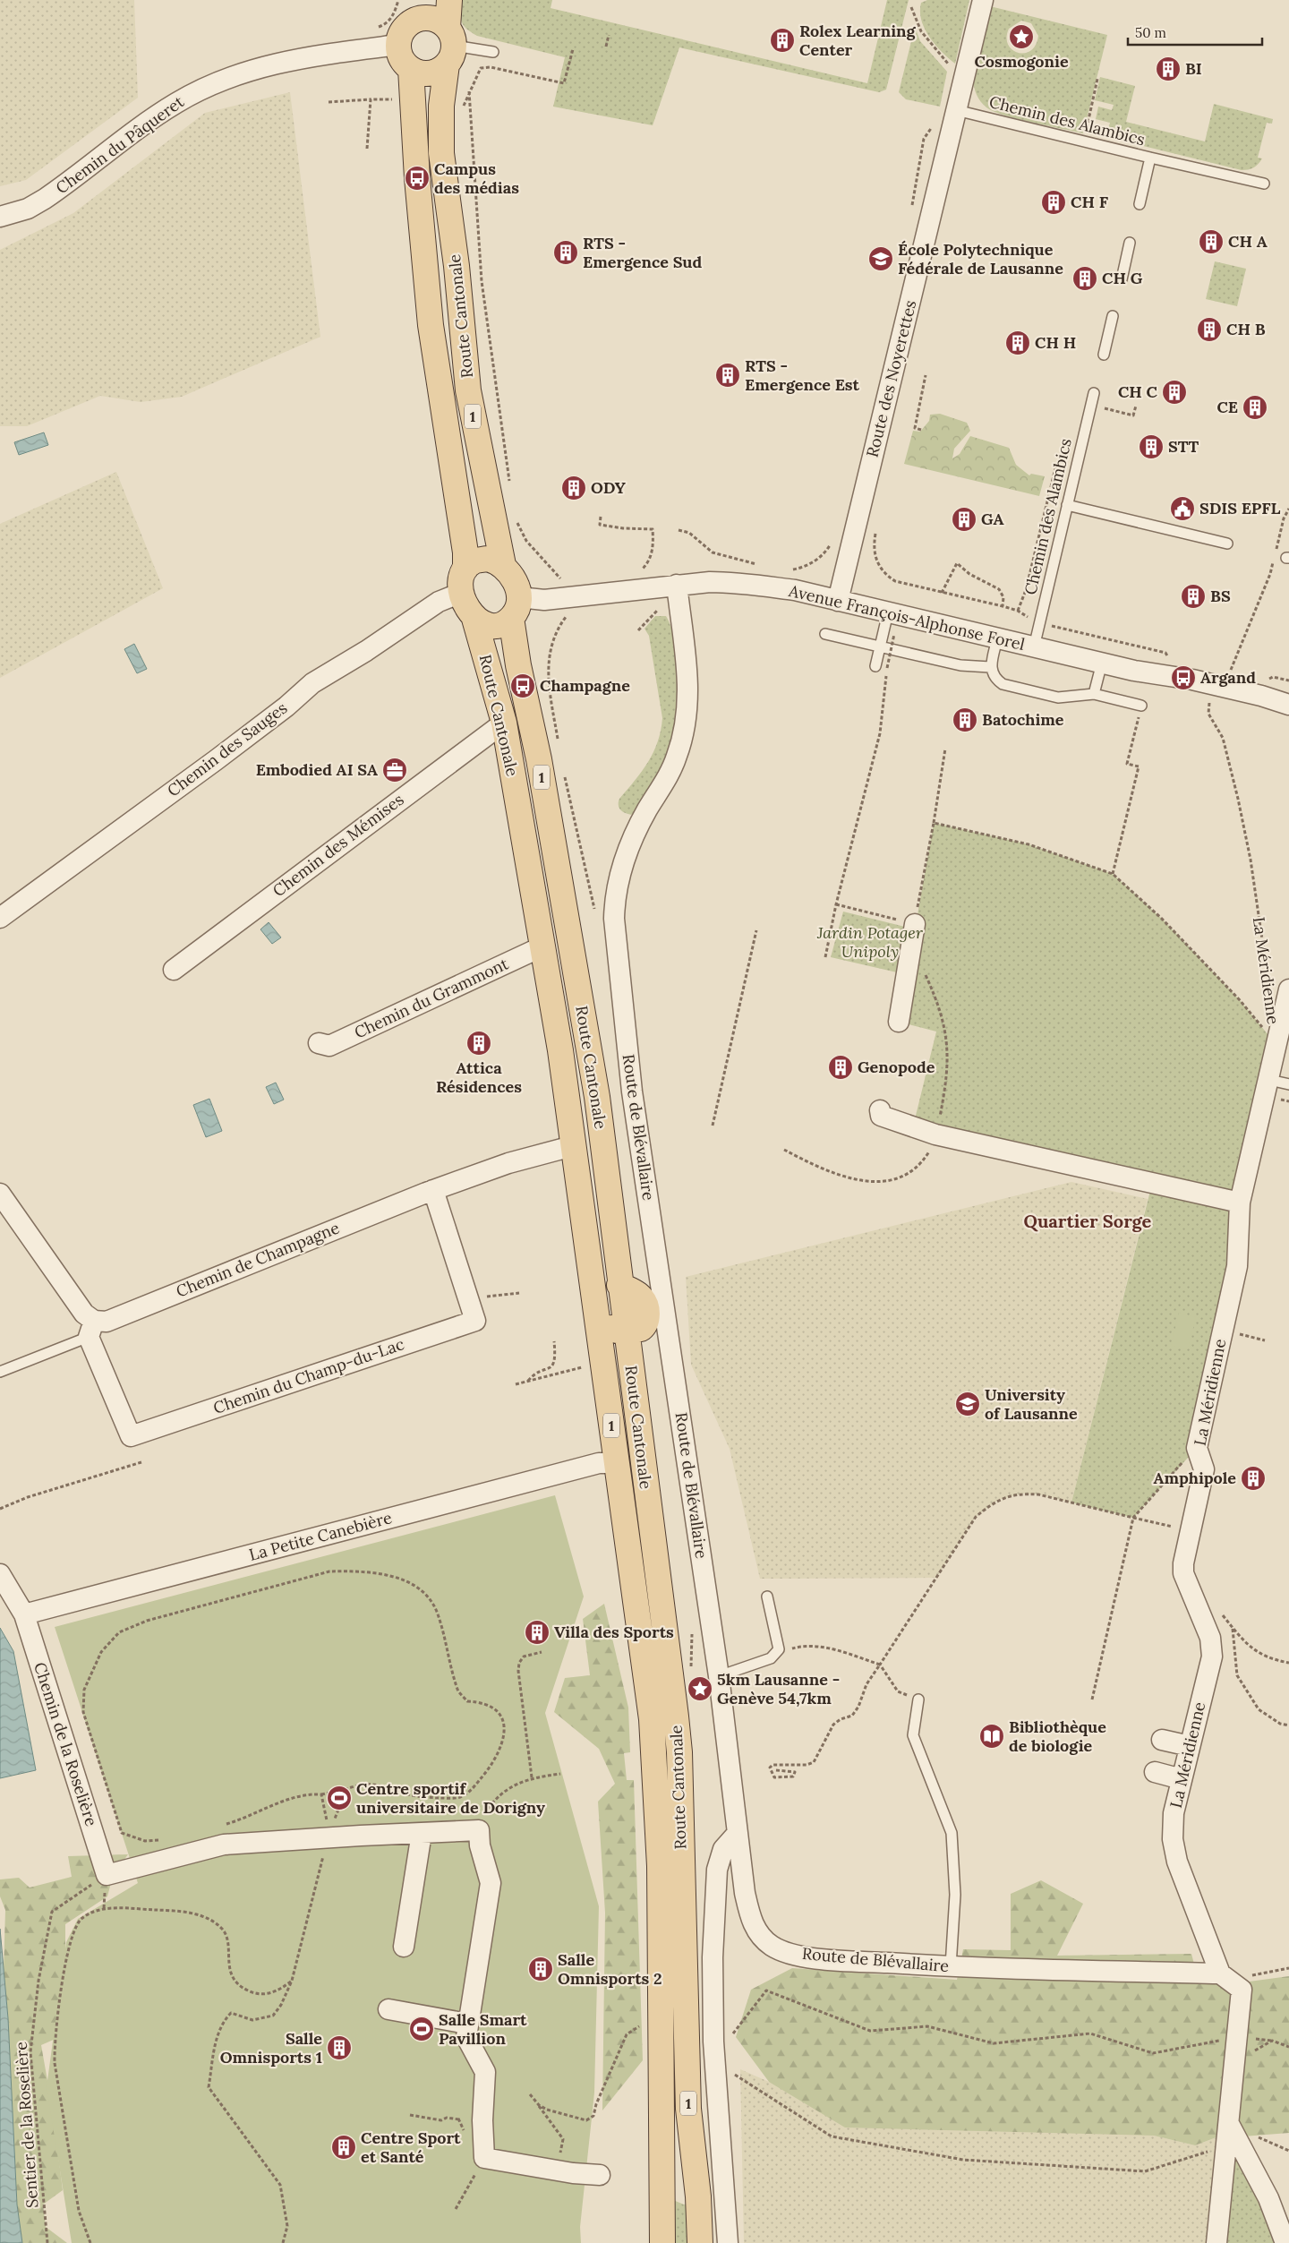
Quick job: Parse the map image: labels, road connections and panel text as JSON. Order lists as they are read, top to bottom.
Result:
{
  "streets": {
    "main road": ["Route Cantonale", "1"],
    "street": [
      "Chemin du Pâqueret",
      "Route des Noyerettes",
      "Avenue François-Alphonse Forel",
      "Chemin des Sauges",
      "Chemin des Mémises",
      "La Méridienne",
      "Chemin du Grammont",
      "Route de Blévallaire",
      "Chemin de Champagne",
      "Chemin du Champ-du-Lac",
      "La Petite Canebière",
      "Chemin de la Roselière"
    ],
    "lane": ["Chemin des Alambics"],
    "path": ["Sentier de la Roselière"]
  },
  "crossings": [
    ["Chemin des Alambics", "Route des Noyerettes"],
    ["Chemin des Alambics", "Avenue François-Alphonse Forel"],
    ["Chemin du Pâqueret", "Route Cantonale"],
    ["Route Cantonale", "1"],
    ["Route Cantonale", "Avenue François-Alphonse Forel"],
    ["Route Cantonale", "Chemin des Sauges"],
    ["Route Cantonale", "Chemin des Mémises"],
    ["Route Cantonale", "Chemin du Grammont"],
    ["Route Cantonale", "Chemin de Champagne"],
    ["Route Cantonale", "La Petite Canebière"],
    ["Route des Noyerettes", "Avenue François-Alphonse Forel"],
    ["Avenue François-Alphonse Forel", "Chemin des Sauges"],
    ["Avenue François-Alphonse Forel", "Route de Blévallaire"],
    ["La Méridienne", "Route de Blévallaire"],
    ["Chemin de Champagne", "Chemin du Champ-du-Lac"],
    ["La Petite Canebière", "Chemin de la Roselière"],
    ["Chemin de la Roselière", "Sentier de la Roselière"]
  ],
  "districts": ["Quartier Sorge"],
  "parks": ["Jardin Potager Unipoly"],
  "places": {
    "place": ["Cosmogonie", "5km Lausanne - Genève 54,7km"],
    "building": [
      "Rolex Learning Center",
      "BI",
      "CH F",
      "CH A",
      "RTS - Emergence Sud",
      "CH G",
      "CH B",
      "CH H",
      "RTS - Emergence Est",
      "CH C",
      "CE",
      "STT",
      "ODY",
      "GA",
      "BS",
      "Batochime",
      "Attica Résidences",
      "Genopode",
      "Amphipole",
      "Villa des Sports",
      "Salle Omnisports 2",
      "Salle Omnisports 1",
      "Centre Sport et Santé"
    ],
    "bus stop": ["Campus des médias", "Argand", "Champagne"],
    "school or university": ["École Polytechnique Fédérale de Lausanne", "University of Lausanne"],
    "public building": ["SDIS EPFL"],
    "office": ["Embodied AI SA"],
    "library": ["Bibliothèque de biologie"],
    "sports": ["Centre sportif universitaire de Dorigny", "Salle Smart Pavillion"]
  },
  "scale_bar": "50 m"
}
